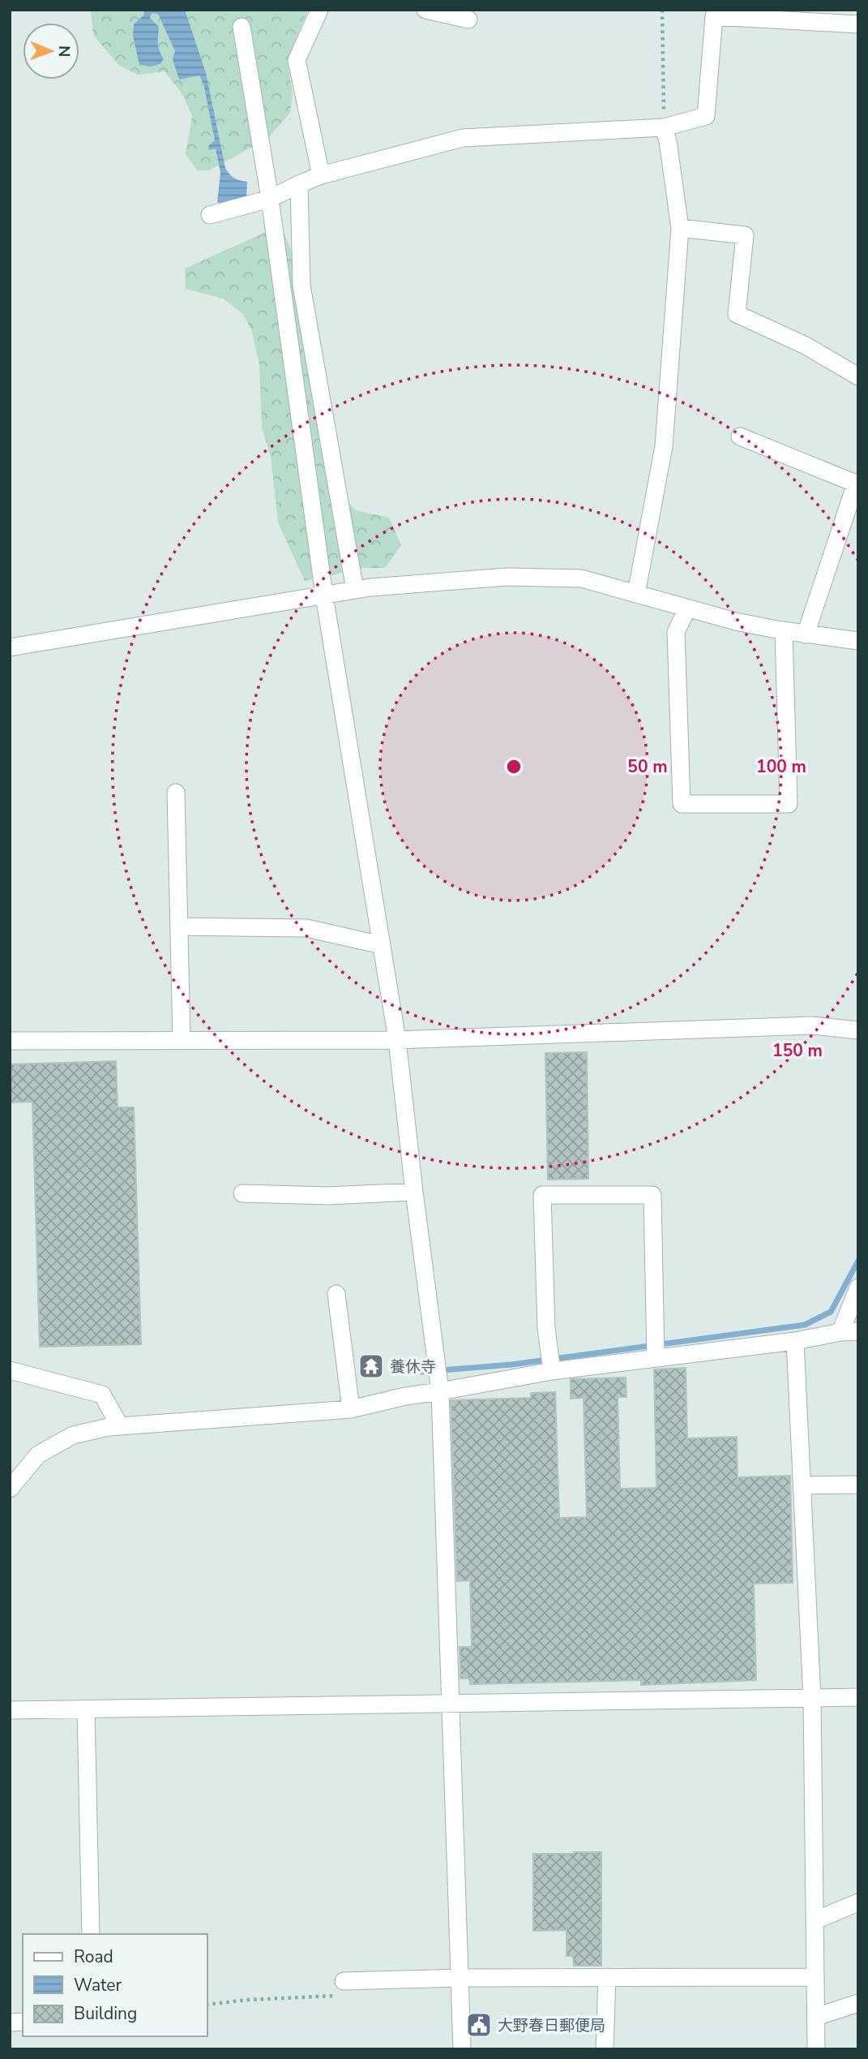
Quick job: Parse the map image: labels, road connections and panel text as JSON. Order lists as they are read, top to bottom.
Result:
{
  "places": {
    "temple": ["養休寺"],
    "public building": ["大野春日郵便局"]
  },
  "legend": ["Road", "Water", "Building"],
  "north": "right",
  "rings": ["50 m", "100 m", "150 m"]
}
